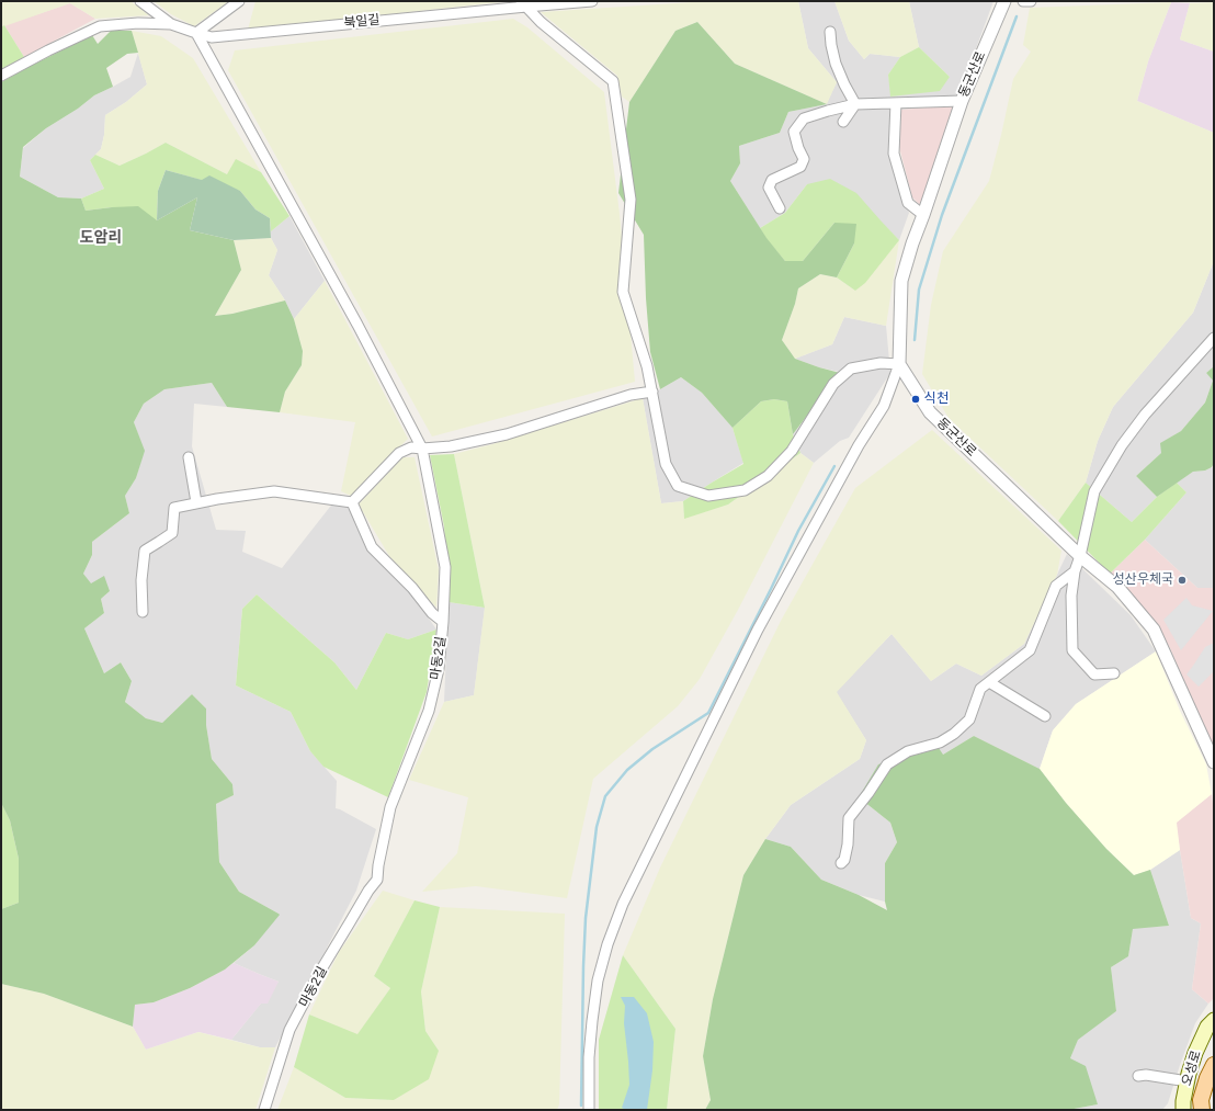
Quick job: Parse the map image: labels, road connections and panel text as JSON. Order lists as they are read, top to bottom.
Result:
{
  "streets": {
    "main road": ["오성로"],
    "street": ["북일길", "동군산로", "마동2길"]
  },
  "districts": ["도암리"],
  "places": ["식천", "성산우체국"]
}
